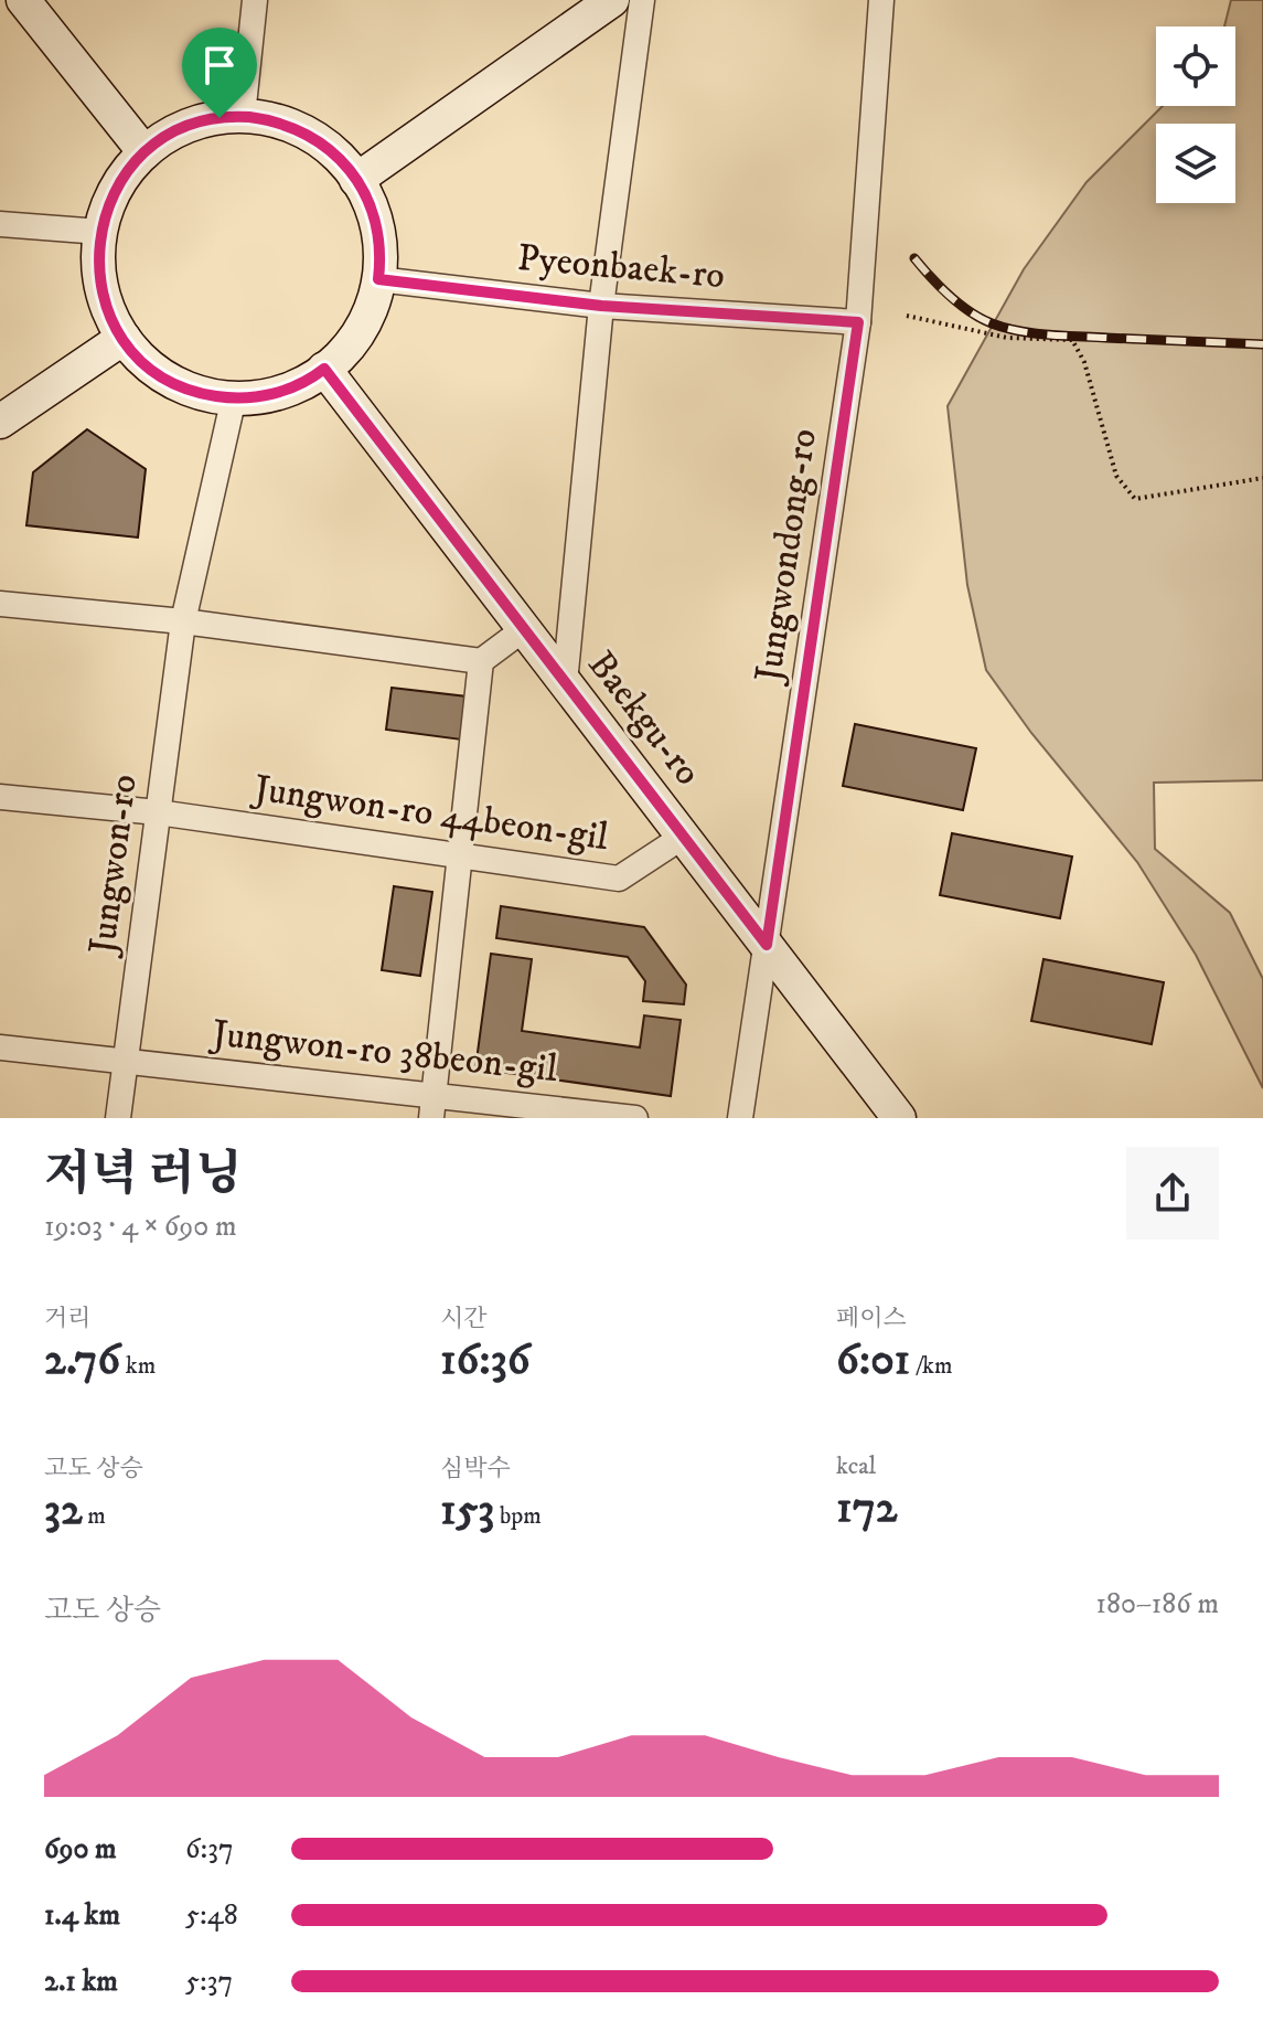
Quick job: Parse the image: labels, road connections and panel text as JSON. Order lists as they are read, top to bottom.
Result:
{
  "streets": {
    "street": [
      "Pyeonbaek-ro",
      "Jungwondong-ro",
      "Baekgu-ro",
      "Jungwon-ro 44beon-gil",
      "Jungwon-ro",
      "Jungwon-ro 38beon-gil"
    ]
  },
  "crossings": [
    ["Pyeonbaek-ro", "Jungwondong-ro"],
    ["Pyeonbaek-ro", "Baekgu-ro"],
    ["Pyeonbaek-ro", "Jungwon-ro"],
    ["Jungwondong-ro", "Baekgu-ro"],
    ["Baekgu-ro", "Jungwon-ro 44beon-gil"],
    ["Baekgu-ro", "Jungwon-ro"],
    ["Jungwon-ro 44beon-gil", "Jungwon-ro"],
    ["Jungwon-ro", "Jungwon-ro 38beon-gil"]
  ],
  "page": {
    "heading": ["저녁 러닝", "19:03 · 4 × 690 m"],
    "stats": [
      ["거리", "2.76 km"],
      ["시간", "16:36"],
      ["페이스", "6:01 /km"],
      ["고도 상승", "32 m"],
      ["심박수", "153 bpm"],
      ["kcal", "172"]
    ],
    "chart": ["고도 상승", "180–186 m"],
    "list": [
      {
        "name": "690 m",
        "note": "6:37"
      },
      {
        "name": "1.4 km",
        "note": "5:48"
      },
      {
        "name": "2.1 km",
        "note": "5:37"
      }
    ]
  }
}
